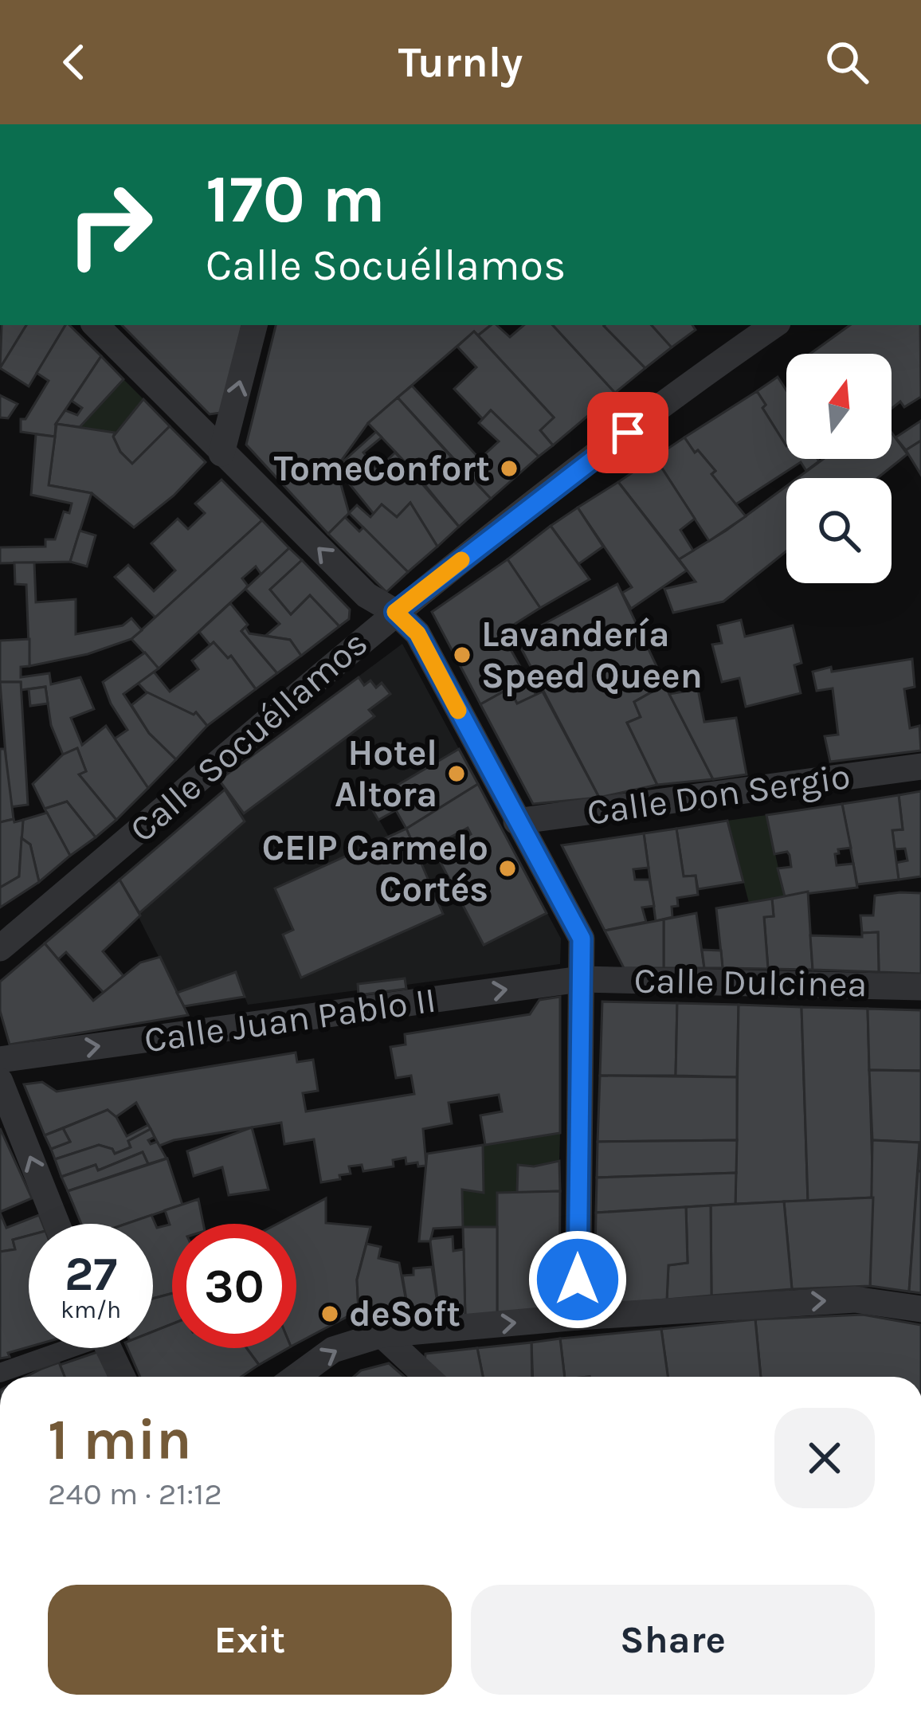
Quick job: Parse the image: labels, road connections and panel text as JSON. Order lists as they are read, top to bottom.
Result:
{
  "streets": {
    "street": [
      "Calle Socuéllamos",
      "Calle Don Sergio",
      "Calle Dulcinea",
      "Calle Juan Pablo II"
    ]
  },
  "crossings": [
    ["Calle Dulcinea", "Calle Juan Pablo II"]
  ],
  "one_way": ["Calle Juan Pablo II"],
  "places": [
    "TomeConfort",
    "Lavandería Speed Queen",
    "Hotel Altora",
    "CEIP Carmelo Cortés",
    "deSoft"
  ],
  "north": "top",
  "page": {
    "header": "Turnly",
    "turn": ["170 m", "Calle Socuéllamos"],
    "speed": "27 km/h",
    "limit": "30",
    "heading": ["1 min", "240 m · 21:12"],
    "buttons": ["Exit", "Share"]
  }
}
